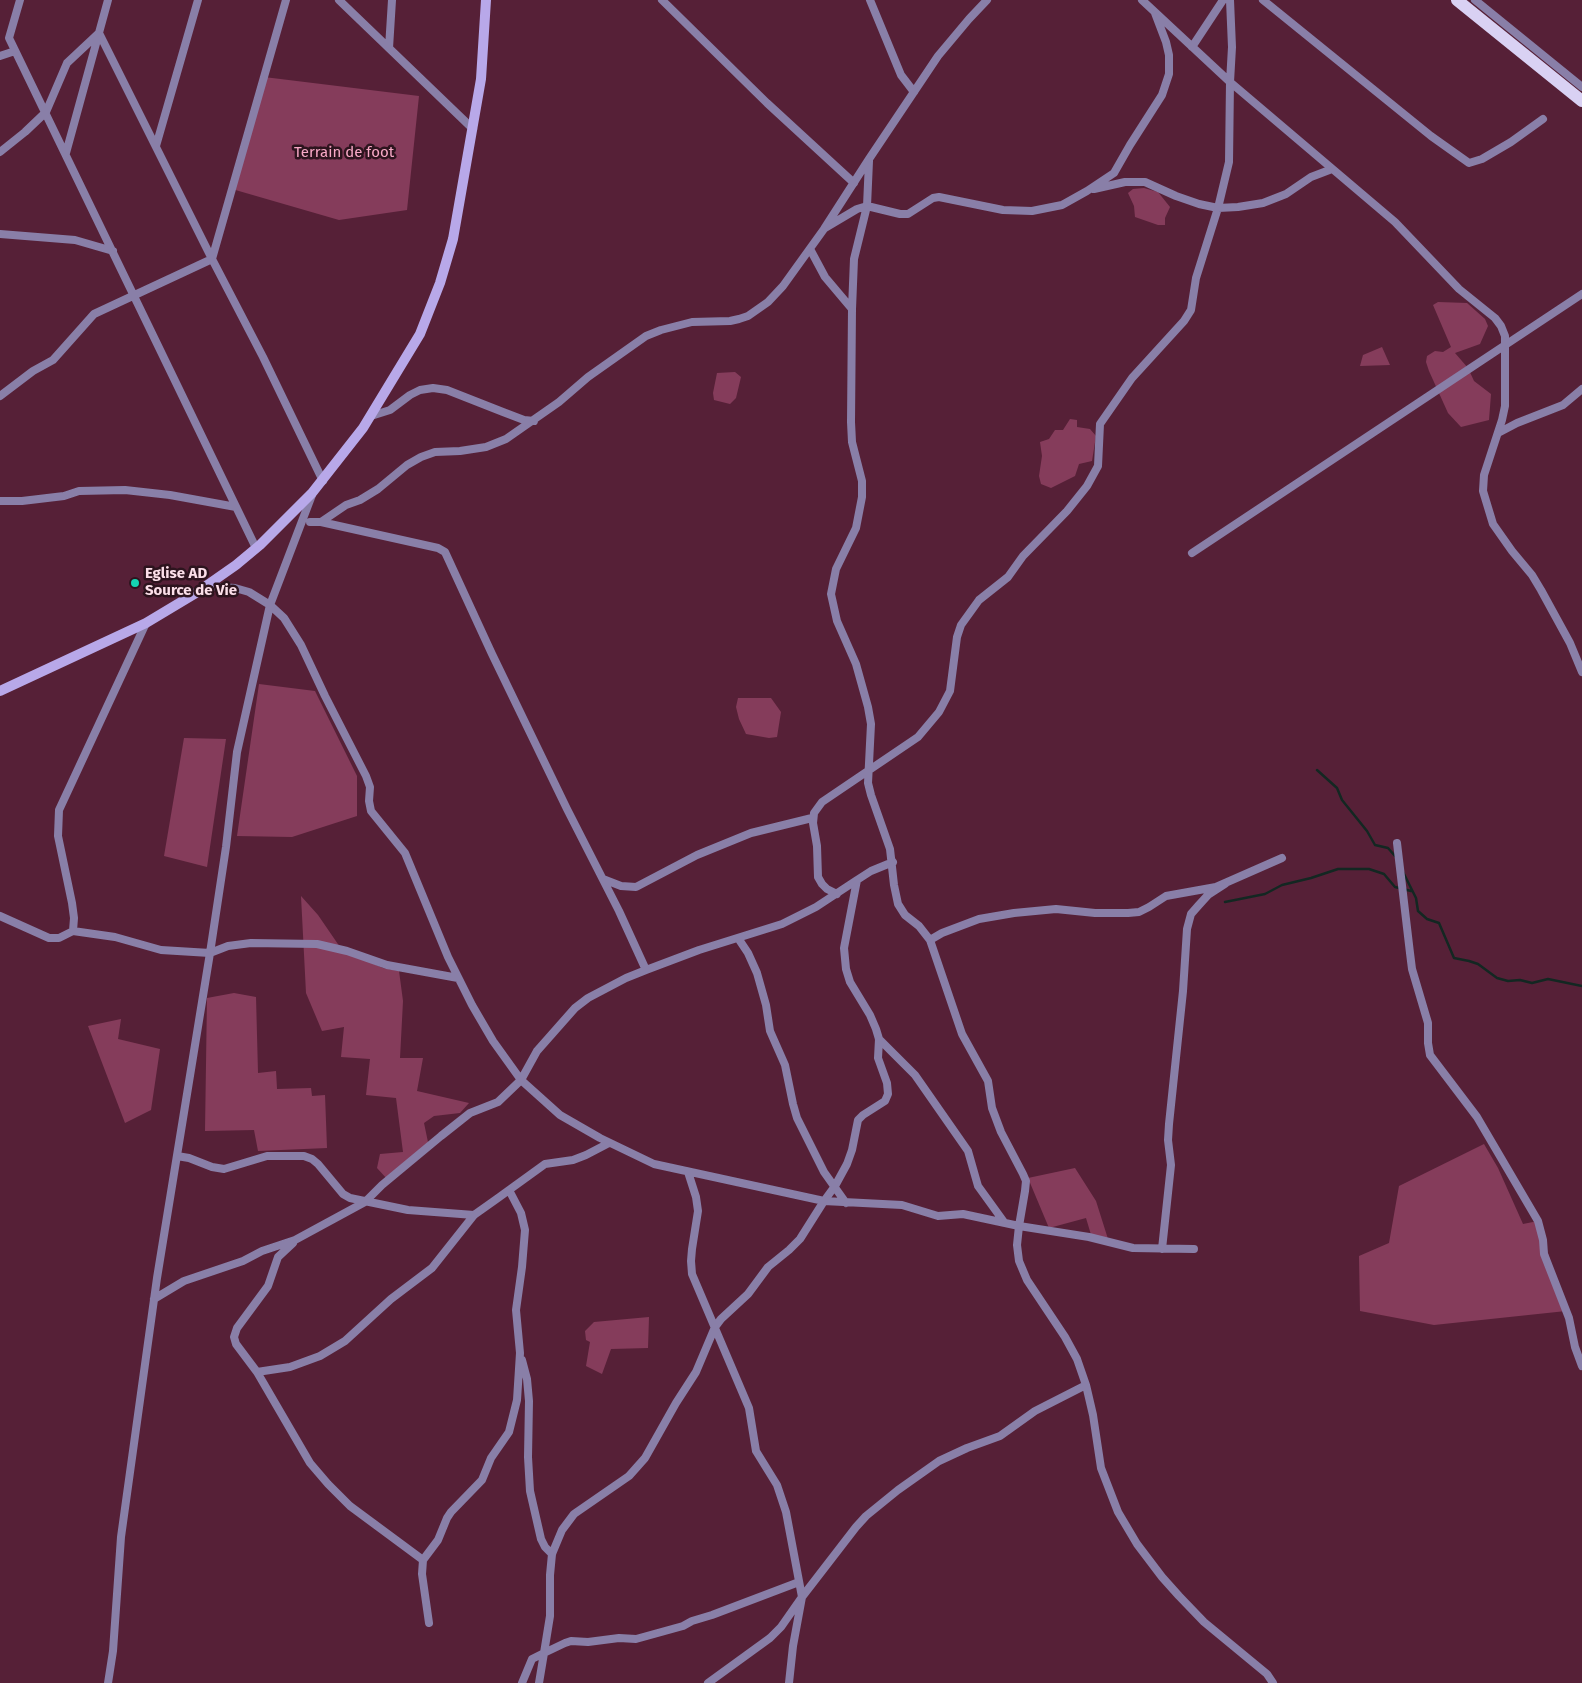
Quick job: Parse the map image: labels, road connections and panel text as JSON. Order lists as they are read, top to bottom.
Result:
{
  "parks": ["Terrain de foot"],
  "places": ["Eglise AD Source de Vie"]
}
